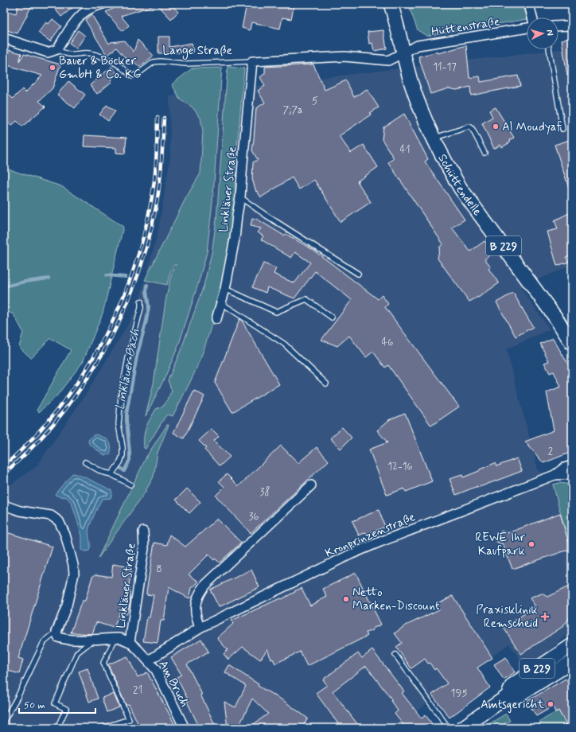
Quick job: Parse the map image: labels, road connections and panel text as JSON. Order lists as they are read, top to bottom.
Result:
{
  "streets": {
    "main road": ["Schüttendelle", "B 229"],
    "street": [
      "Hüttenstraße",
      "Lange Straße",
      "Linkläuer Straße",
      "Kronprinzenstraße",
      "Am Bruch"
    ]
  },
  "crossings": [
    ["Hüttenstraße", "Lange Straße"],
    ["Hüttenstraße", "Schüttendelle"],
    ["Lange Straße", "Schüttendelle"],
    ["Lange Straße", "Linkläuer Straße"],
    ["Linkläuer Straße", "Am Bruch"],
    ["Kronprinzenstraße", "Am Bruch"]
  ],
  "water": ["Linkläuer Bach"],
  "places": {
    "other": [
      "Bauer & Böcker GmbH & Co. KG",
      "Al Moudyaf",
      "REWE Ihr Kaufpark",
      "Netto Marken-Discount",
      "Amtsgericht"
    ],
    "health": ["Praxisklinik Remscheid"]
  },
  "house_numbers": [
    "11-17",
    "5",
    "7;7a",
    "41",
    "46",
    "2",
    "12-16",
    "38",
    "36",
    "8",
    "21",
    "195"
  ],
  "scale_bar": "50 m",
  "north": "right"
}
